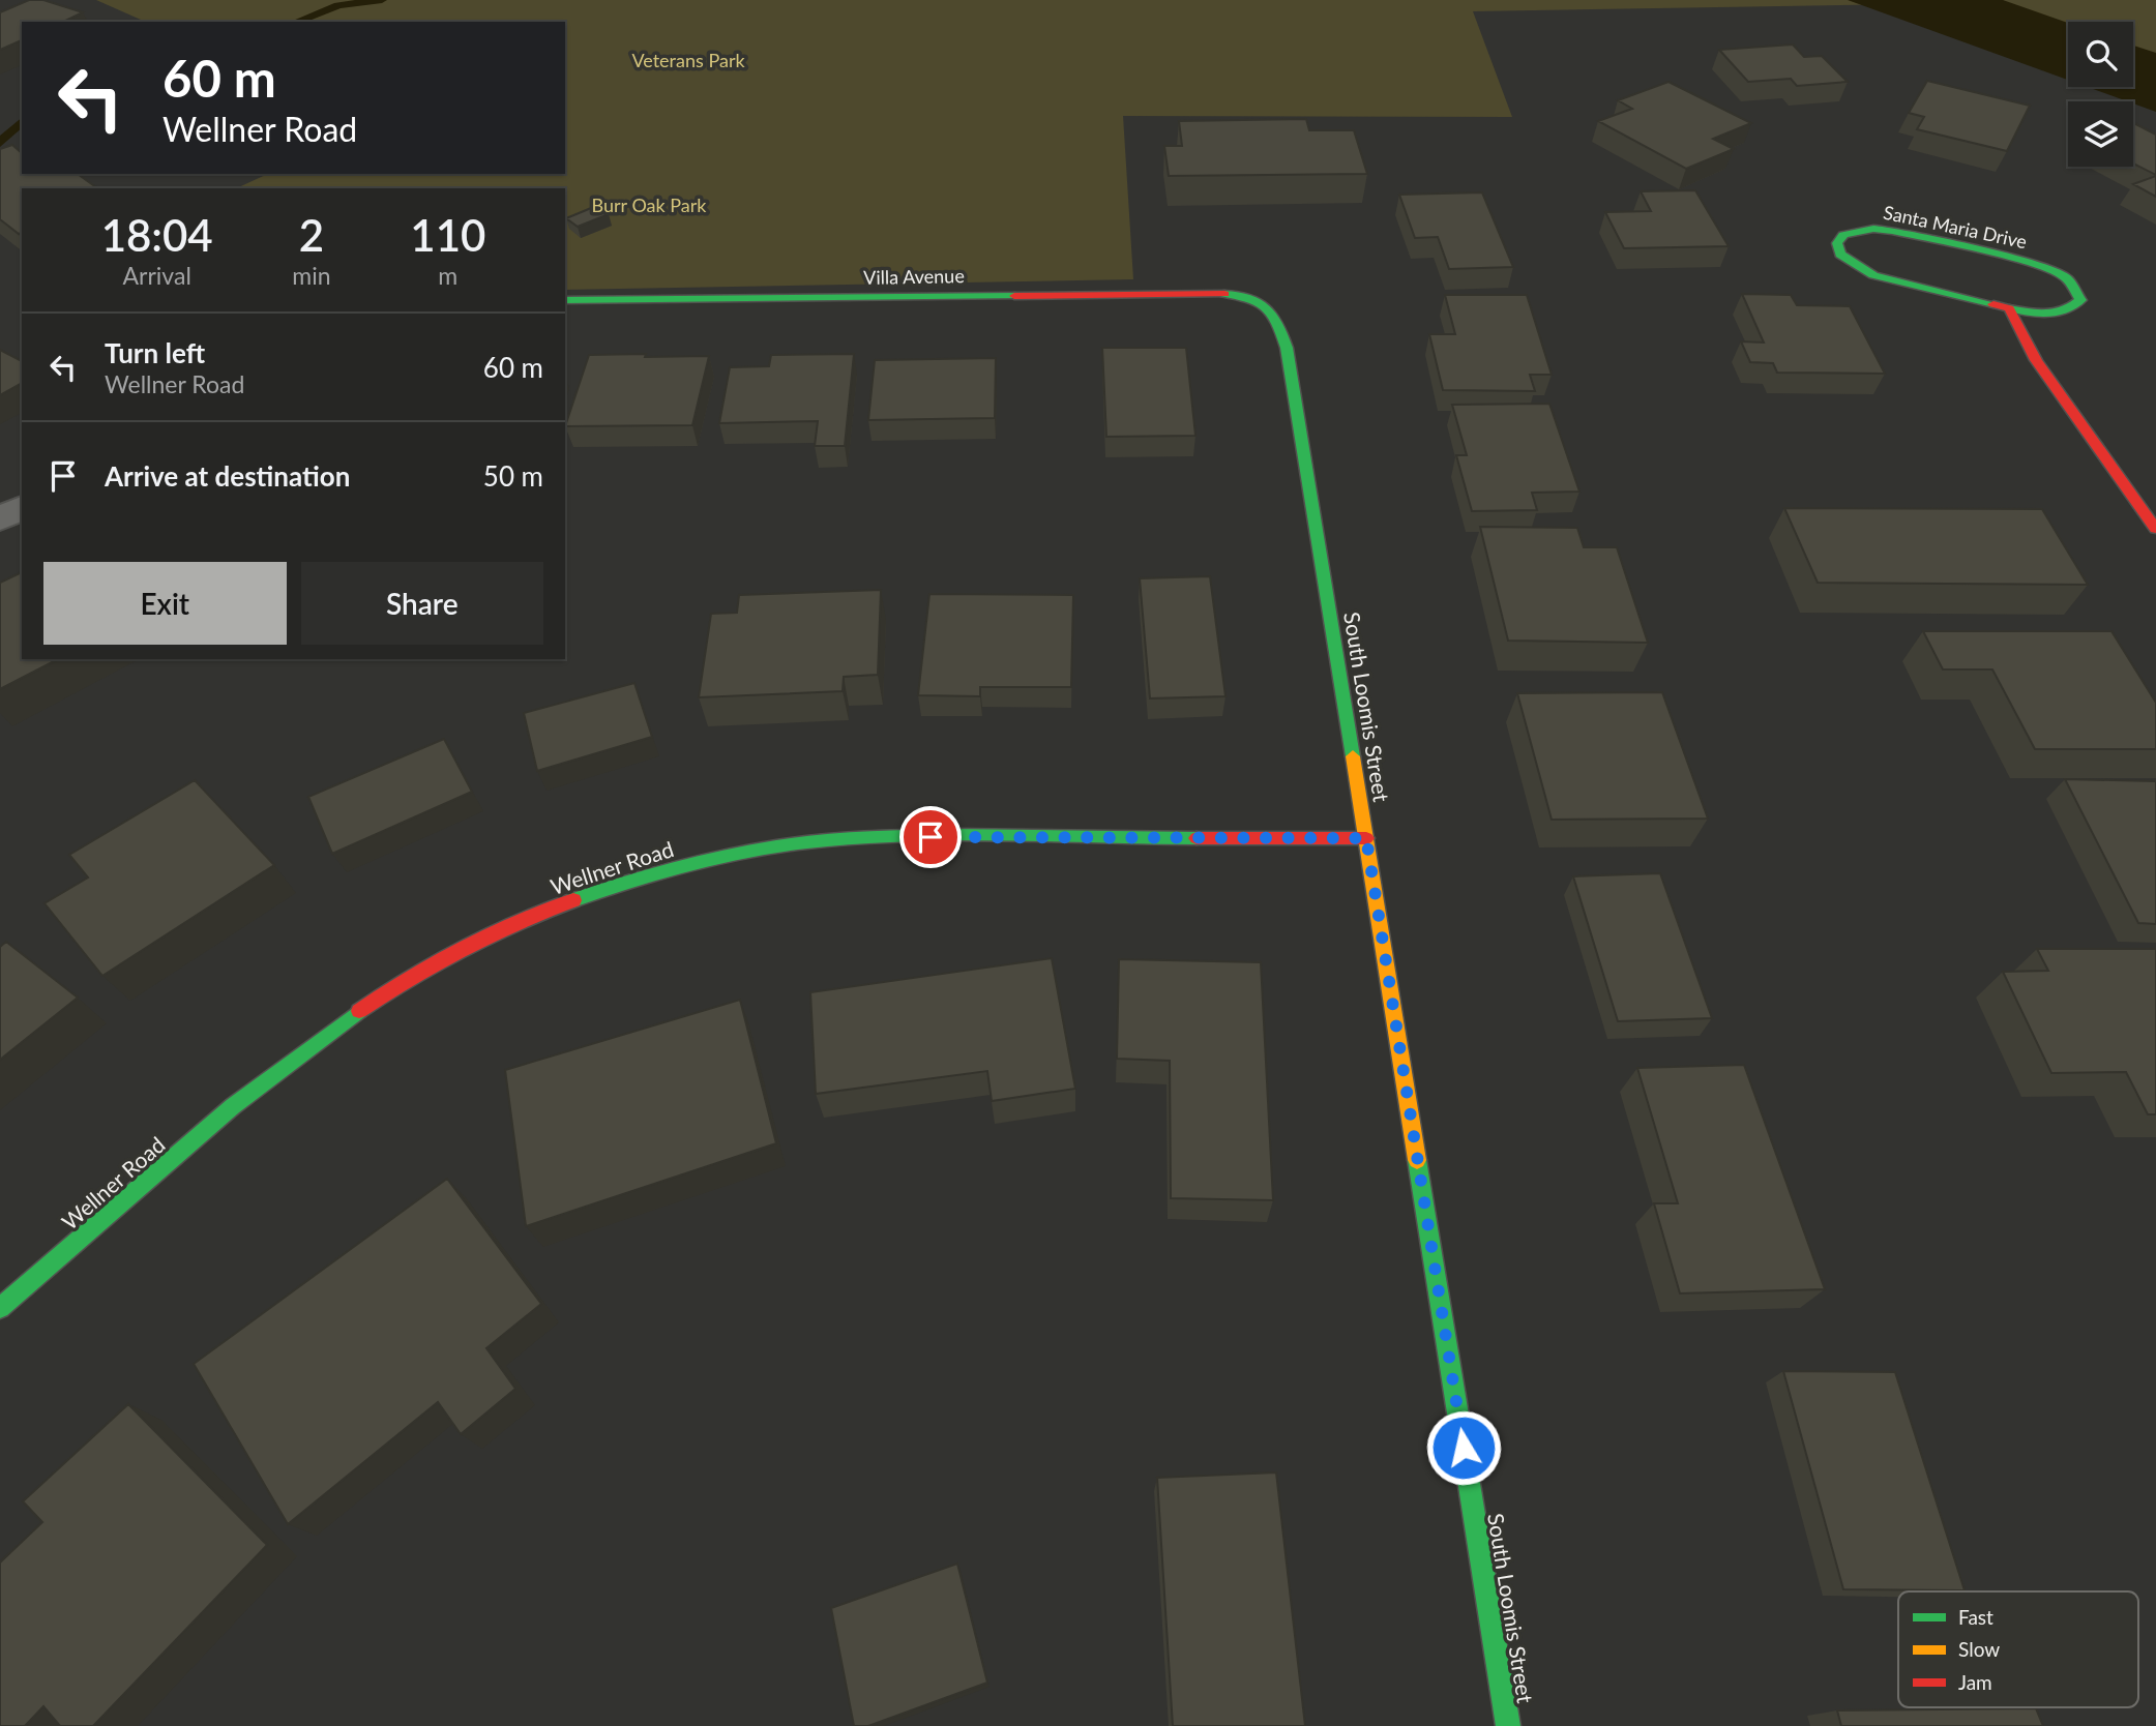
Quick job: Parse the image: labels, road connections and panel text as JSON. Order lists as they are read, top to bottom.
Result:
{
  "streets": {
    "street": [
      "Santa Maria Drive",
      "Villa Avenue",
      "South Loomis Street",
      "Wellner Road"
    ]
  },
  "crossings": [
    ["Villa Avenue", "South Loomis Street"],
    ["South Loomis Street", "Wellner Road"]
  ],
  "parks": ["Veterans Park", "Burr Oak Park"],
  "legend": ["Fast", "Slow", "Jam"],
  "page": {
    "turn": ["60 m", "Wellner Road"],
    "eta": [
      "18:04",
      "Arrival",
      "2",
      "min",
      "110",
      "m"
    ],
    "list": [
      {
        "name": "Turn left",
        "note": "Wellner Road",
        "value": "60 m"
      },
      {
        "name": "Arrive at destination",
        "value": "50 m"
      }
    ],
    "buttons": ["Exit", "Share"]
  }
}
